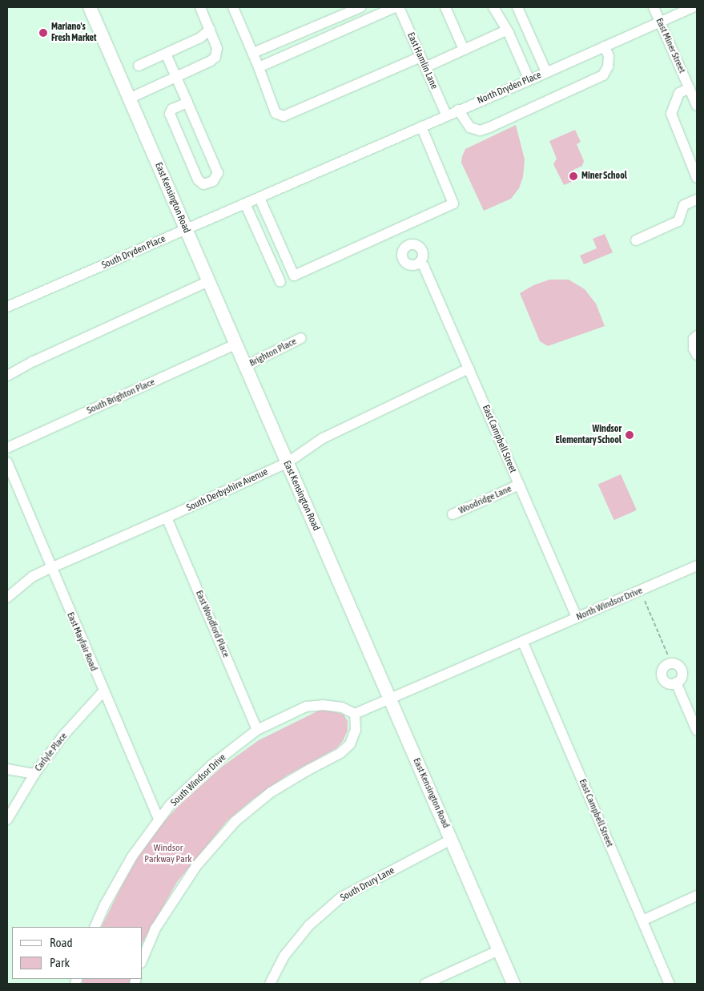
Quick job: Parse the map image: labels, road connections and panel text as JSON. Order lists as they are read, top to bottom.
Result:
{
  "streets": {
    "main road": ["East Kensington Road"],
    "street": [
      "East Miner Street",
      "East Hamlin Lane",
      "North Dryden Place",
      "South Dryden Place",
      "Brighton Place",
      "South Brighton Place",
      "East Campbell Street",
      "South Derbyshire Avenue",
      "Woodridge Lane",
      "North Windsor Drive",
      "East Woodford Place",
      "East Mayfair Road",
      "Carlyle Place",
      "South Windsor Drive",
      "South Drury Lane"
    ]
  },
  "crossings": [
    ["East Miner Street", "North Dryden Place"],
    ["East Hamlin Lane", "North Dryden Place"],
    ["North Dryden Place", "South Dryden Place"],
    ["East Kensington Road", "South Dryden Place"],
    ["East Kensington Road", "Brighton Place"],
    ["East Kensington Road", "South Brighton Place"],
    ["East Kensington Road", "South Derbyshire Avenue"],
    ["East Kensington Road", "South Drury Lane"],
    ["East Campbell Street", "South Derbyshire Avenue"],
    ["East Campbell Street", "Woodridge Lane"],
    ["East Campbell Street", "North Windsor Drive"],
    ["South Derbyshire Avenue", "East Woodford Place"],
    ["South Derbyshire Avenue", "East Mayfair Road"],
    ["East Woodford Place", "South Windsor Drive"],
    ["East Mayfair Road", "Carlyle Place"],
    ["East Mayfair Road", "South Windsor Drive"]
  ],
  "parks": ["Windsor Parkway Park"],
  "places": ["Mariano's Fresh Market", "Miner School", "Windsor Elementary School"],
  "legend": ["Road", "Park"]
}
